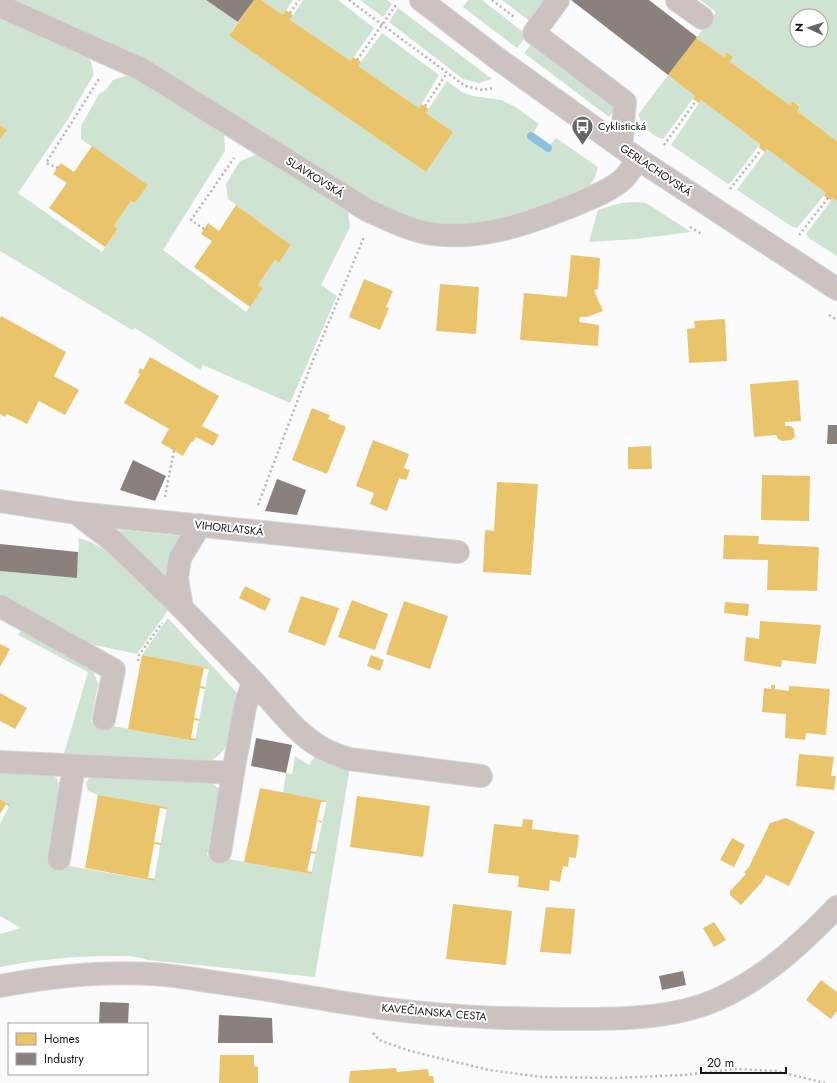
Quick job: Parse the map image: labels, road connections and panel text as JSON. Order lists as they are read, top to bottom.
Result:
{
  "streets": {
    "street": [
      "GERLACHOVSKÁ",
      "SLAVKOVSKÁ",
      "VIHORLATSKÁ",
      "KAVEČIANSKA CESTA"
    ]
  },
  "crossings": [
    ["GERLACHOVSKÁ", "SLAVKOVSKÁ"]
  ],
  "places": {
    "bus stop": ["Cyklistická"]
  },
  "legend": ["Homes", "Industry"],
  "scale_bar": "20 m",
  "north": "left"
}
